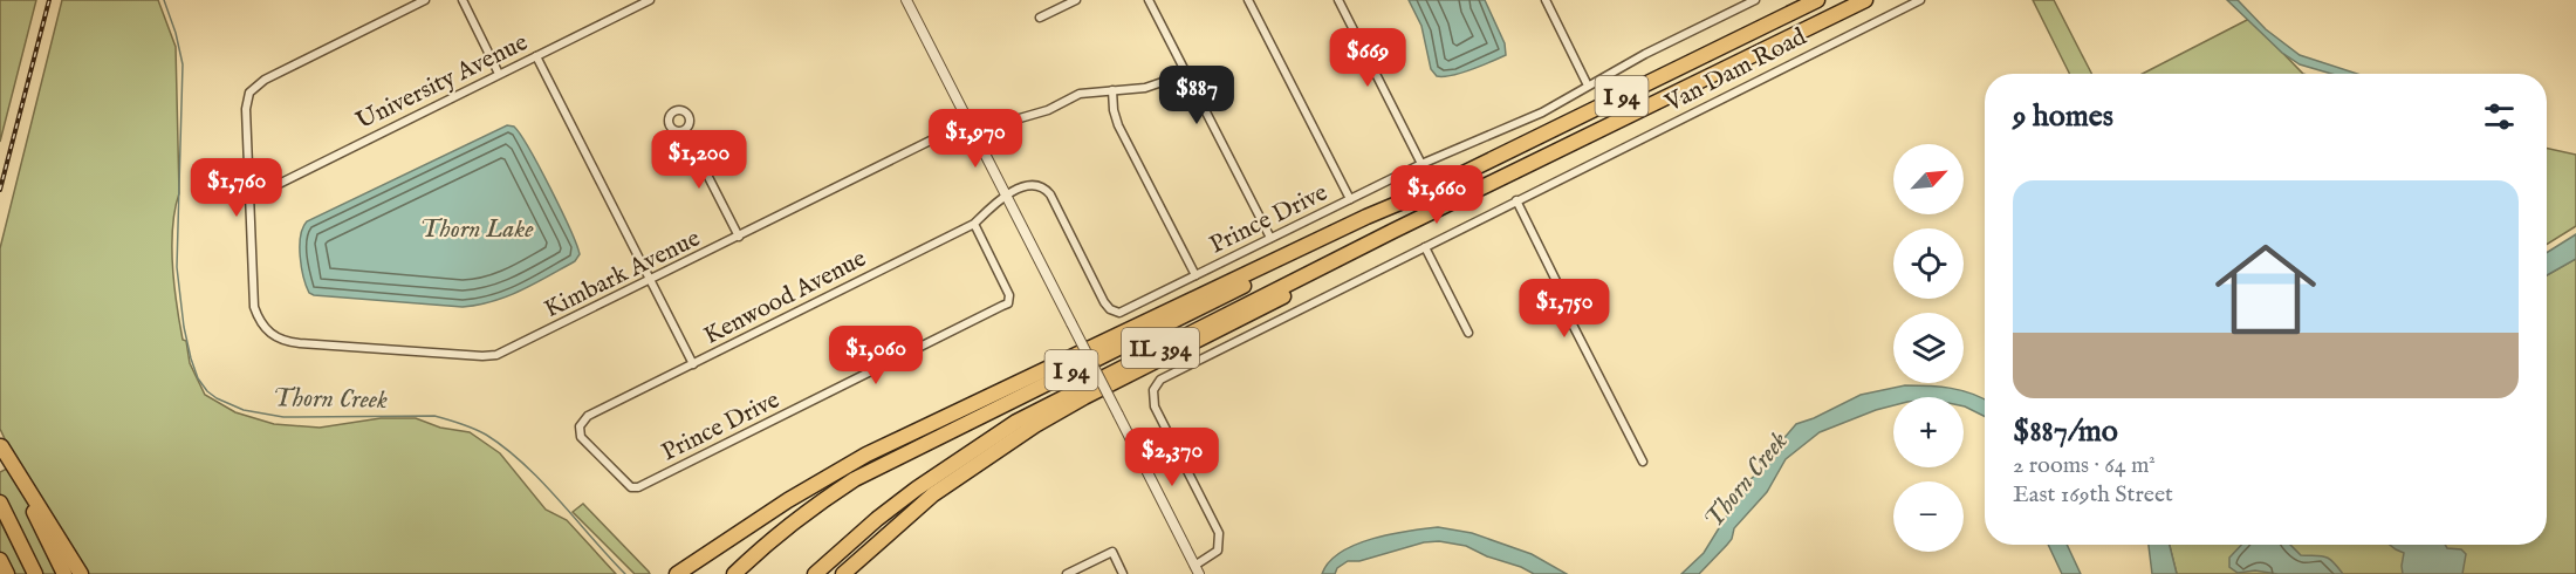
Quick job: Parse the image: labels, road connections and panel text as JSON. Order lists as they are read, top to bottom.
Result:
{
  "streets": {
    "highway": ["I 94", "IL 394"],
    "street": [
      "Van Dam Road",
      "University Avenue",
      "Prince Drive",
      "Kimbark Avenue",
      "Kenwood Avenue"
    ]
  },
  "crossings": [
    ["University Avenue", "Kimbark Avenue"],
    ["I 94", "IL 394"],
    ["Prince Drive", "Kenwood Avenue"]
  ],
  "water": ["Thorn Lake", "Thorn Creek"],
  "north": "top right",
  "page": {
    "price": [
      "$669",
      "$887",
      "$1,970",
      "$1,200",
      "$1,760",
      "$1,660",
      "$1,750",
      "$1,060",
      "$2,370"
    ],
    "heading": "9 homes",
    "map_buttons": ["+", "−"],
    "list": [
      {
        "name": "$887/mo",
        "note": "2 rooms · 64 m² · East 169th Street"
      }
    ]
  }
}
